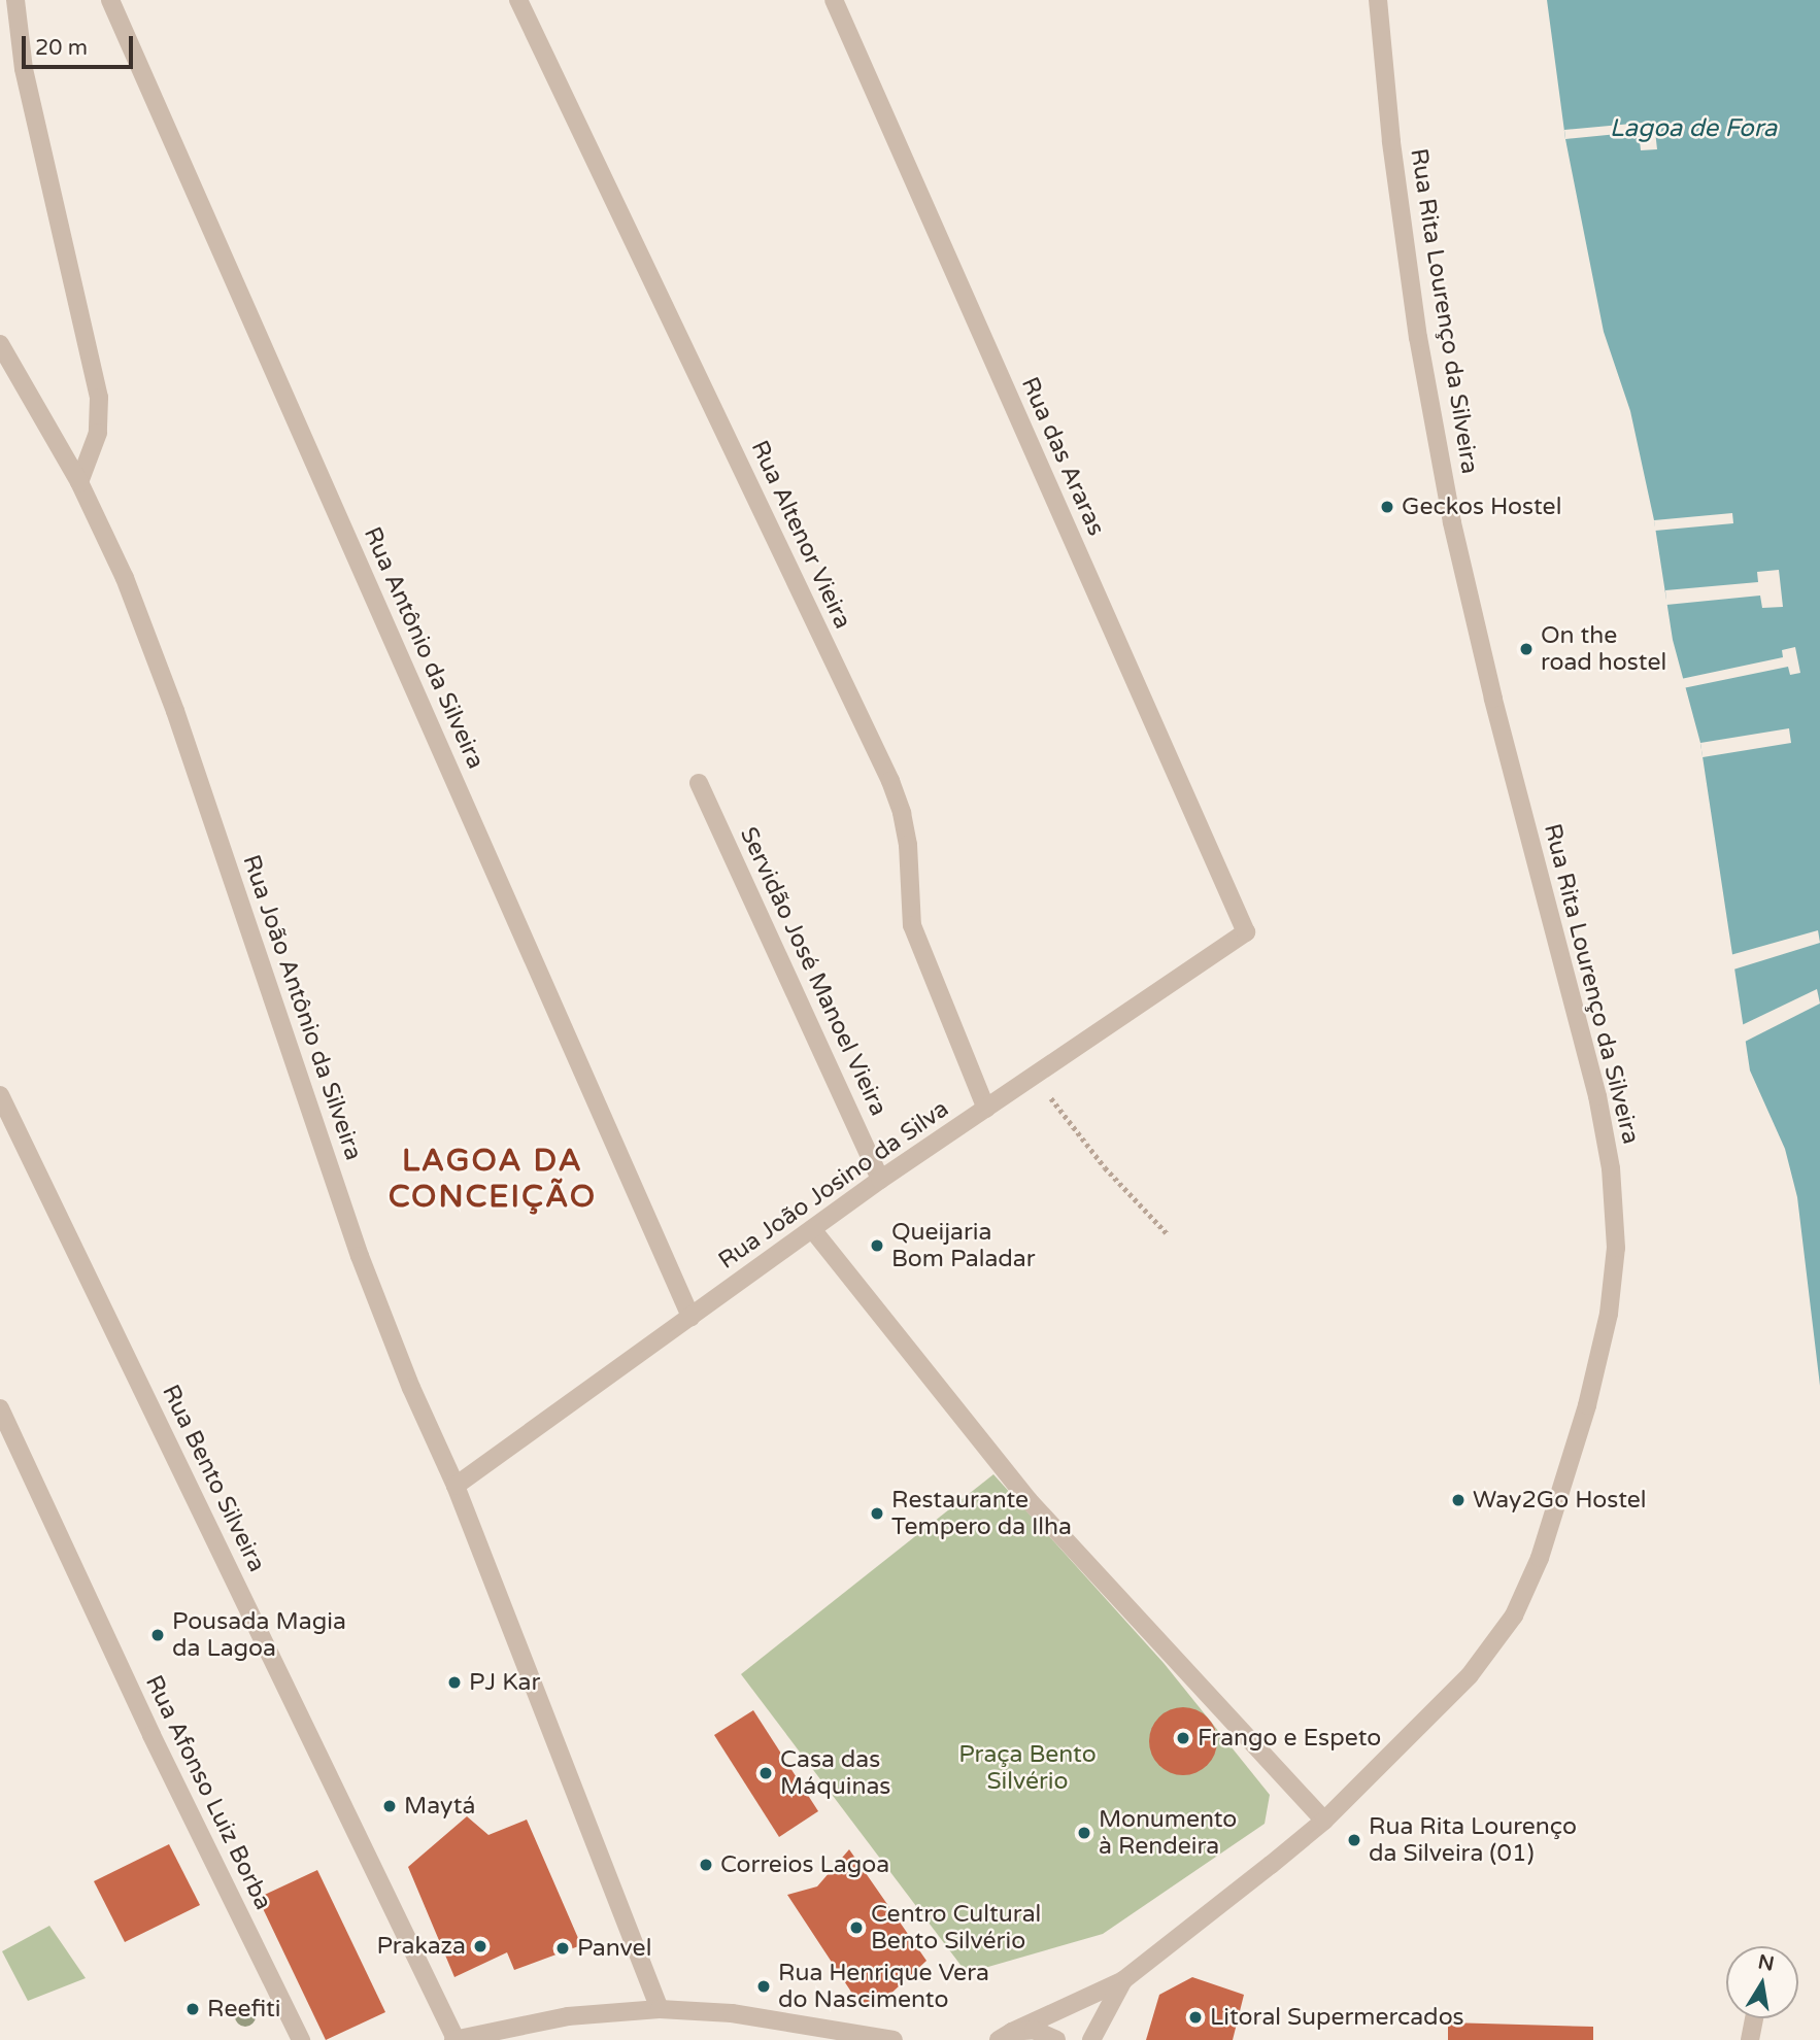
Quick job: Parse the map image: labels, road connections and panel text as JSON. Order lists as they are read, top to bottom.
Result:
{
  "streets": {
    "street": [
      "Rua Rita Lourenço da Silveira",
      "Rua das Araras",
      "Rua Altenor Vieira",
      "Rua Antônio da Silveira",
      "Servidão José Manoel Vieira",
      "Rua João Antônio da Silveira",
      "Rua João Josino da Silva",
      "Rua Bento Silveira",
      "Rua Afonso Luiz Borba"
    ]
  },
  "crossings": [
    ["Rua das Araras", "Rua João Josino da Silva"],
    ["Rua Altenor Vieira", "Rua João Josino da Silva"],
    ["Rua Antônio da Silveira", "Rua João Josino da Silva"],
    ["Servidão José Manoel Vieira", "Rua João Josino da Silva"],
    ["Rua João Antônio da Silveira", "Rua João Josino da Silva"]
  ],
  "districts": ["LAGOA DA CONCEIÇÃO"],
  "water": ["Lagoa de Fora"],
  "parks": ["Praça Bento Silvério"],
  "places": [
    "Geckos Hostel",
    "On the road hostel",
    "Queijaria Bom Paladar",
    "Way2Go Hostel",
    "Restaurante Tempero da Ilha",
    "Pousada Magia da Lagoa",
    "PJ Kar",
    "Frango e Espeto",
    "Casa das Máquinas",
    "Maytá",
    "Monumento à Rendeira",
    "Rua Rita Lourenço da Silveira (01)",
    "Correios Lagoa",
    "Centro Cultural Bento Silvério",
    "Prakaza",
    "Panvel",
    "Rua Henrique Vera do Nascimento",
    "Reefiti",
    "Litoral Supermercados"
  ],
  "scale_bar": "20 m",
  "north": "top"
}
